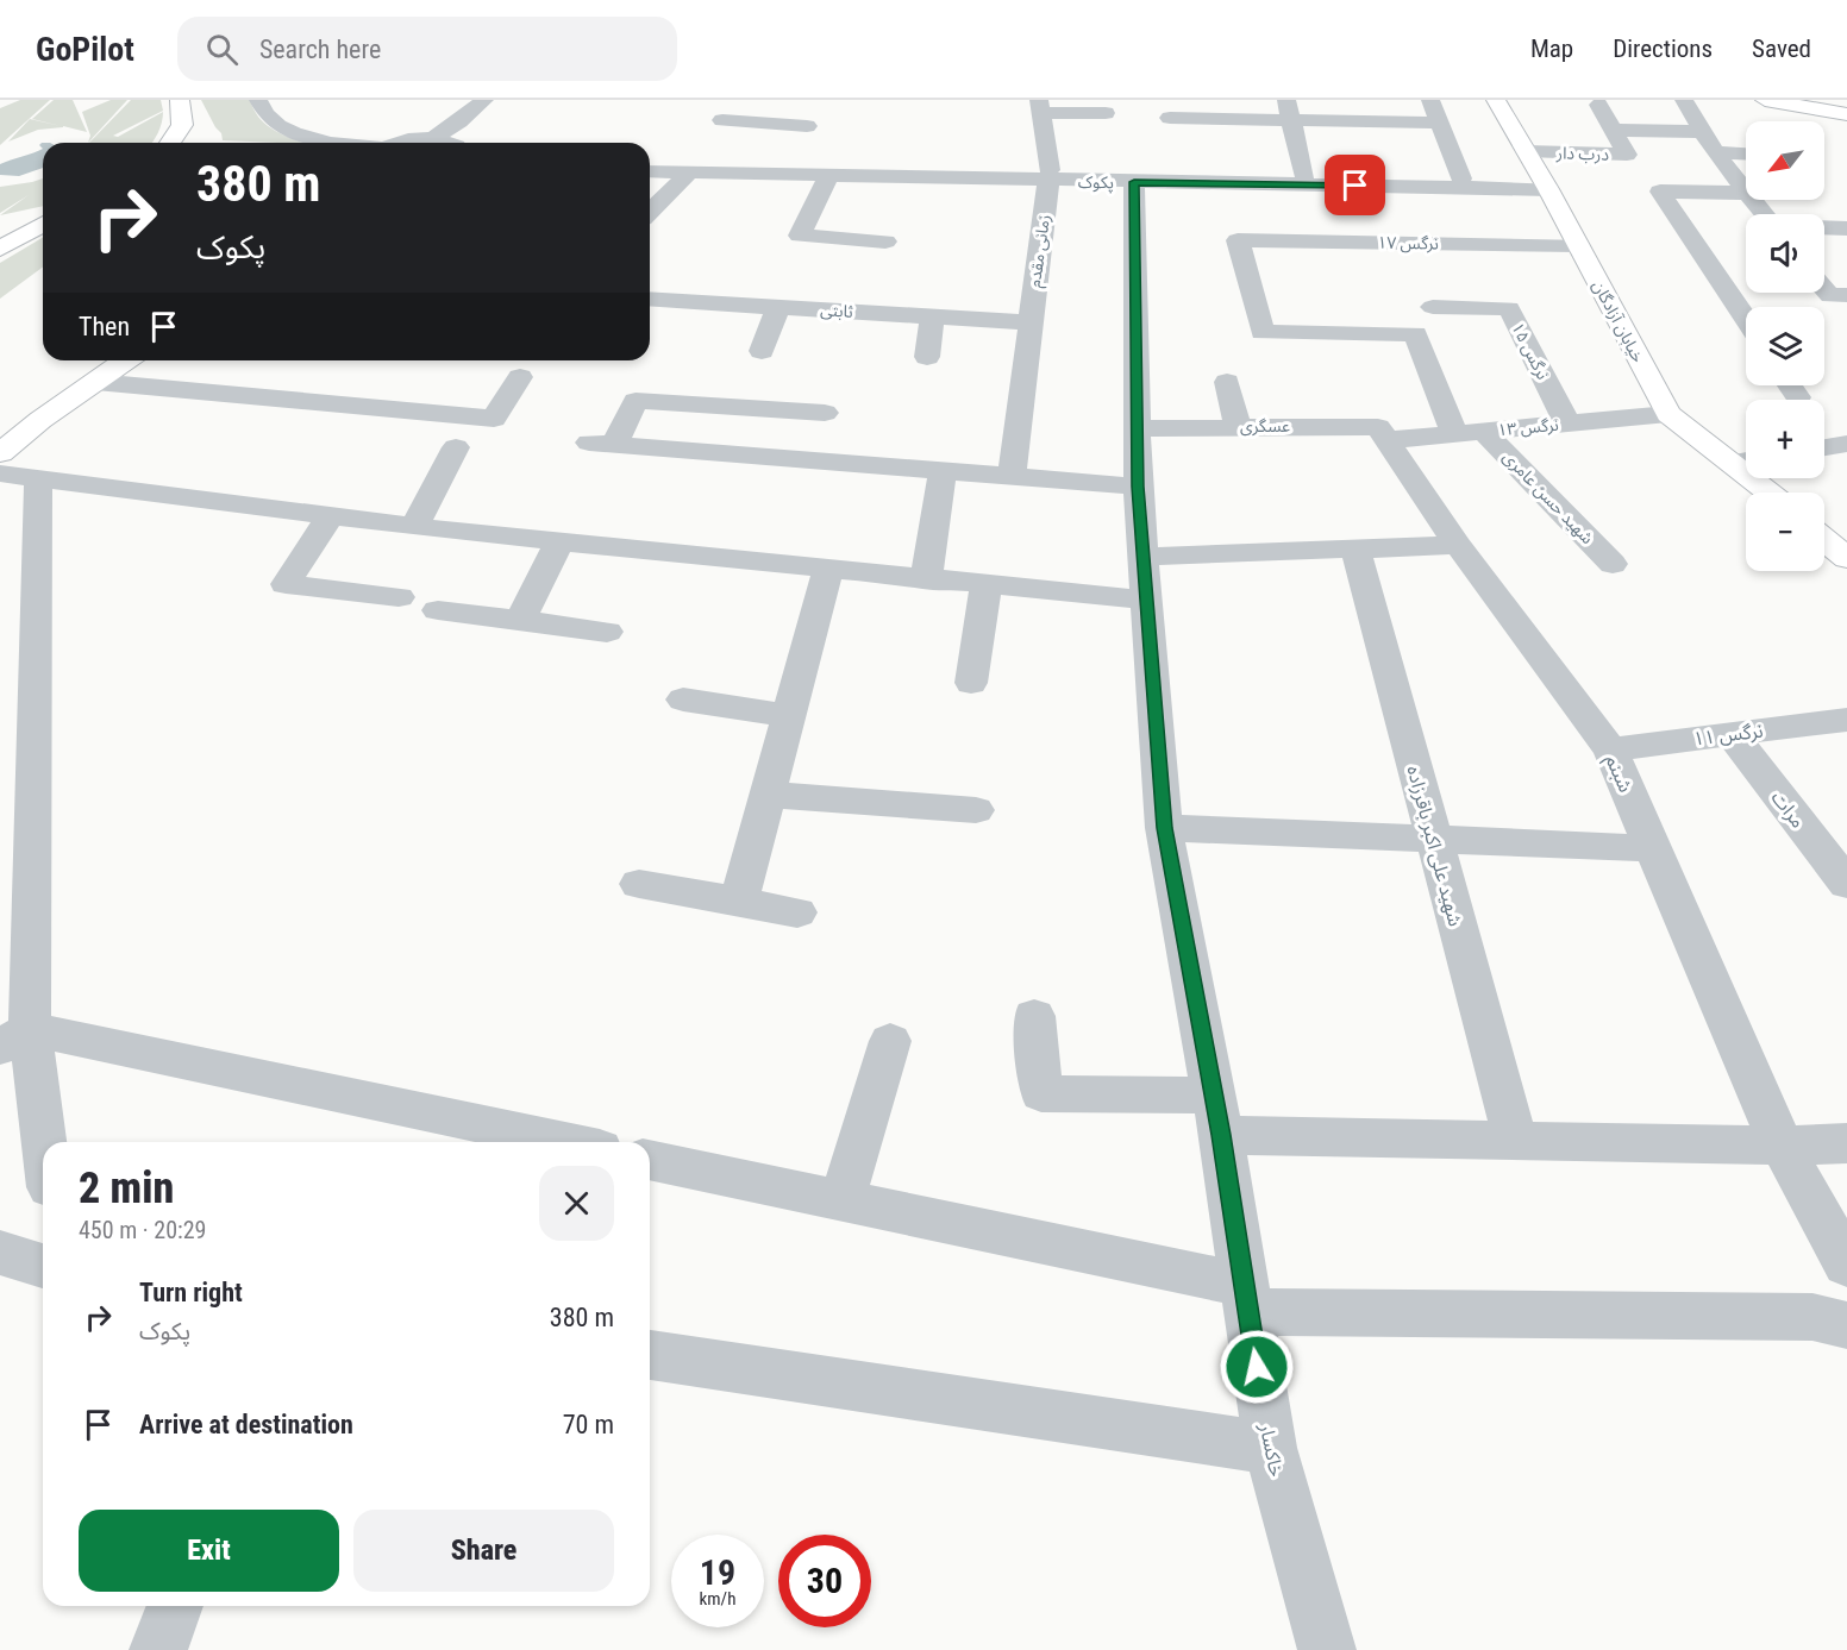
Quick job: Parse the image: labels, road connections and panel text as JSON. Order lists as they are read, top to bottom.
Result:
{
  "streets": {
    "main road": ["خیابان آزادگان"],
    "street": [
      "درب دار",
      "پکوک",
      "نرگس ۱۷",
      "زمانی مقدم",
      "ثابتی",
      "نرگس ۱۵",
      "عسگری",
      "نرگس ۱۳",
      "شهید حسن عامری",
      "نرگس ۱۱",
      "شبنم",
      "مرات",
      "شهید علی اکبر باقرزاده",
      "خاکسار"
    ]
  },
  "crossings": [
    ["درب دار", "خیابان آزادگان"],
    ["پکوک", "زمانی مقدم"],
    ["پکوک", "خیابان آزادگان"],
    ["پکوک", "خاکسار"],
    ["نرگس ۱۷", "خیابان آزادگان"],
    ["نرگس ۱۷", "نرگس ۱۳"],
    ["نرگس ۱۷", "شهید حسن عامری"],
    ["زمانی مقدم", "ثابتی"],
    ["خیابان آزادگان", "نرگس ۱۳"],
    ["نرگس ۱۵", "نرگس ۱۳"],
    ["عسگری", "نرگس ۱۳"],
    ["عسگری", "شبنم"],
    ["عسگری", "خاکسار"],
    ["نرگس ۱۳", "شهید حسن عامری"],
    ["نرگس ۱۳", "شبنم"],
    ["نرگس ۱۱", "شبنم"],
    ["نرگس ۱۱", "مرات"]
  ],
  "north": "bottom left",
  "page": {
    "header": "GoPilot",
    "search": "Search here",
    "nav": ["Map", "Directions", "Saved"],
    "map_buttons": ["+", "−"],
    "turn": ["380 m", "پکوک"],
    "then": "Then",
    "heading": ["2 min", "450 m · 20:29"],
    "list": [
      {
        "name": "Turn right",
        "note": "پکوک",
        "value": "380 m"
      },
      {
        "name": "Arrive at destination",
        "value": "70 m"
      }
    ],
    "buttons": ["Exit", "Share"],
    "speed": "19 km/h",
    "limit": "30"
  }
}
